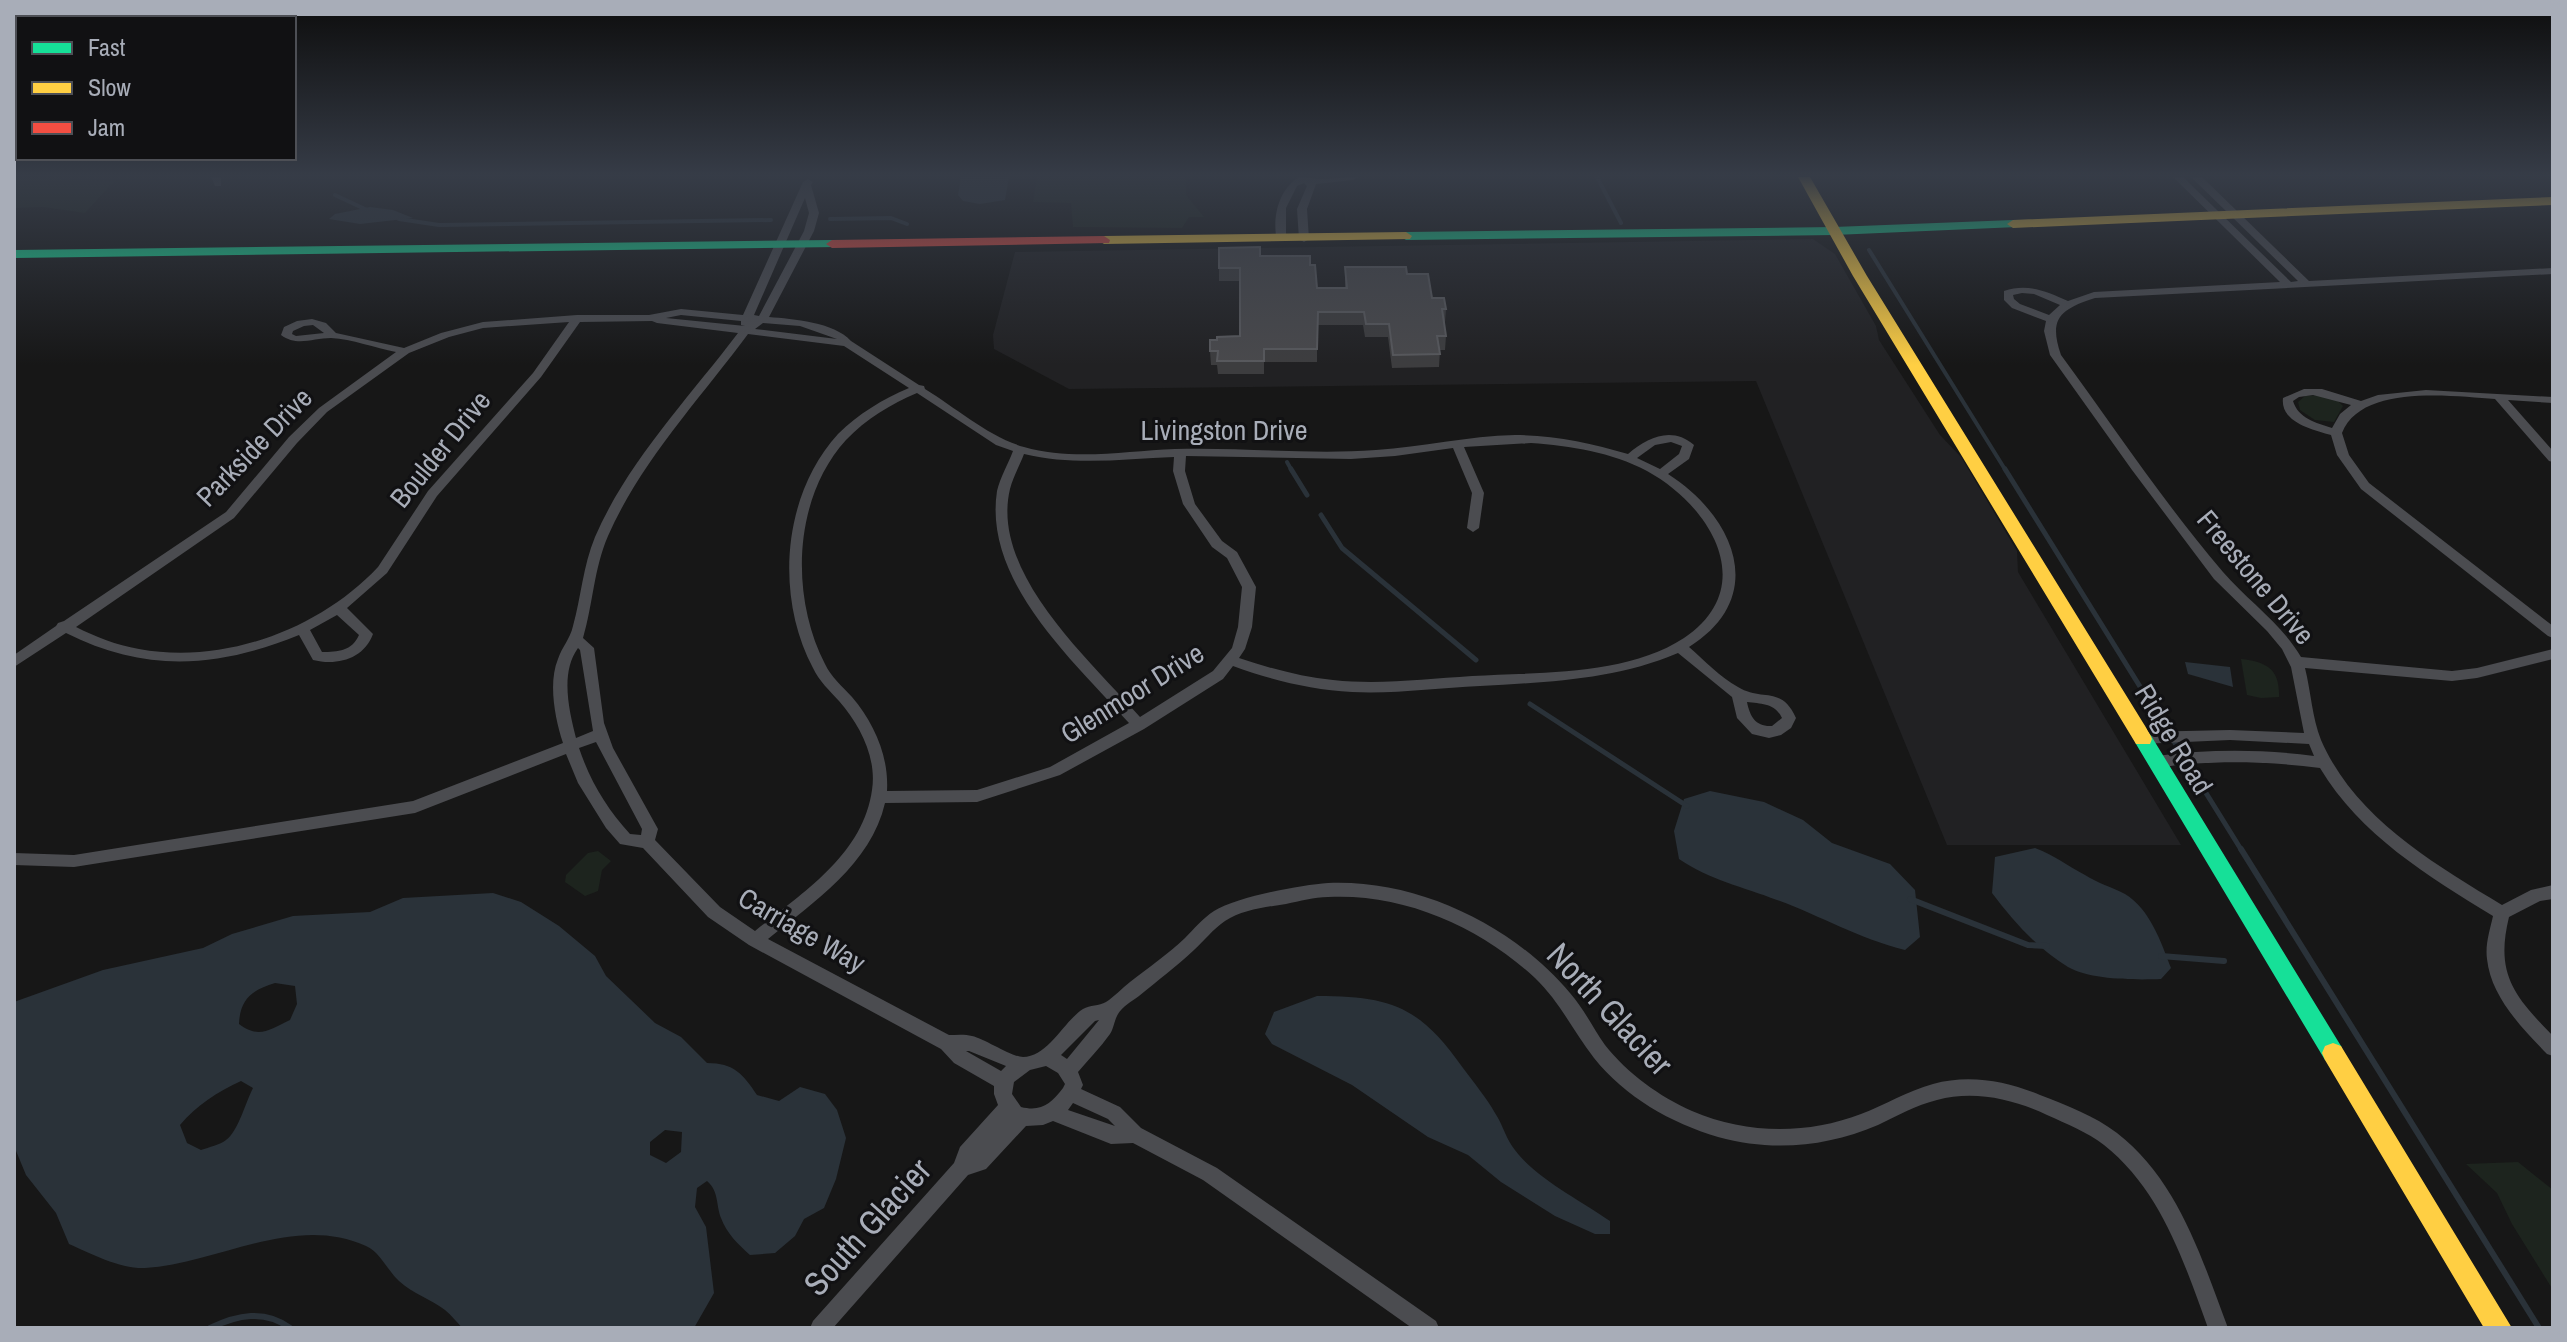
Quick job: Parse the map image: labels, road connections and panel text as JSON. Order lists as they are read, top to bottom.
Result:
{
  "streets": {
    "street": [
      "Livingston Drive",
      "Parkside Drive",
      "Boulder Drive",
      "Freestone Drive",
      "Glenmoor Drive",
      "Ridge Road",
      "Carriage Way",
      "North Glacier",
      "South Glacier"
    ]
  },
  "crossings": [
    ["Livingston Drive", "Parkside Drive"],
    ["Livingston Drive", "Glenmoor Drive"],
    ["Livingston Drive", "Carriage Way"],
    ["Parkside Drive", "Boulder Drive"],
    ["Parkside Drive", "Carriage Way"],
    ["Carriage Way", "North Glacier"],
    ["Carriage Way", "South Glacier"],
    ["North Glacier", "South Glacier"]
  ],
  "legend": ["Fast", "Slow", "Jam"]
}
